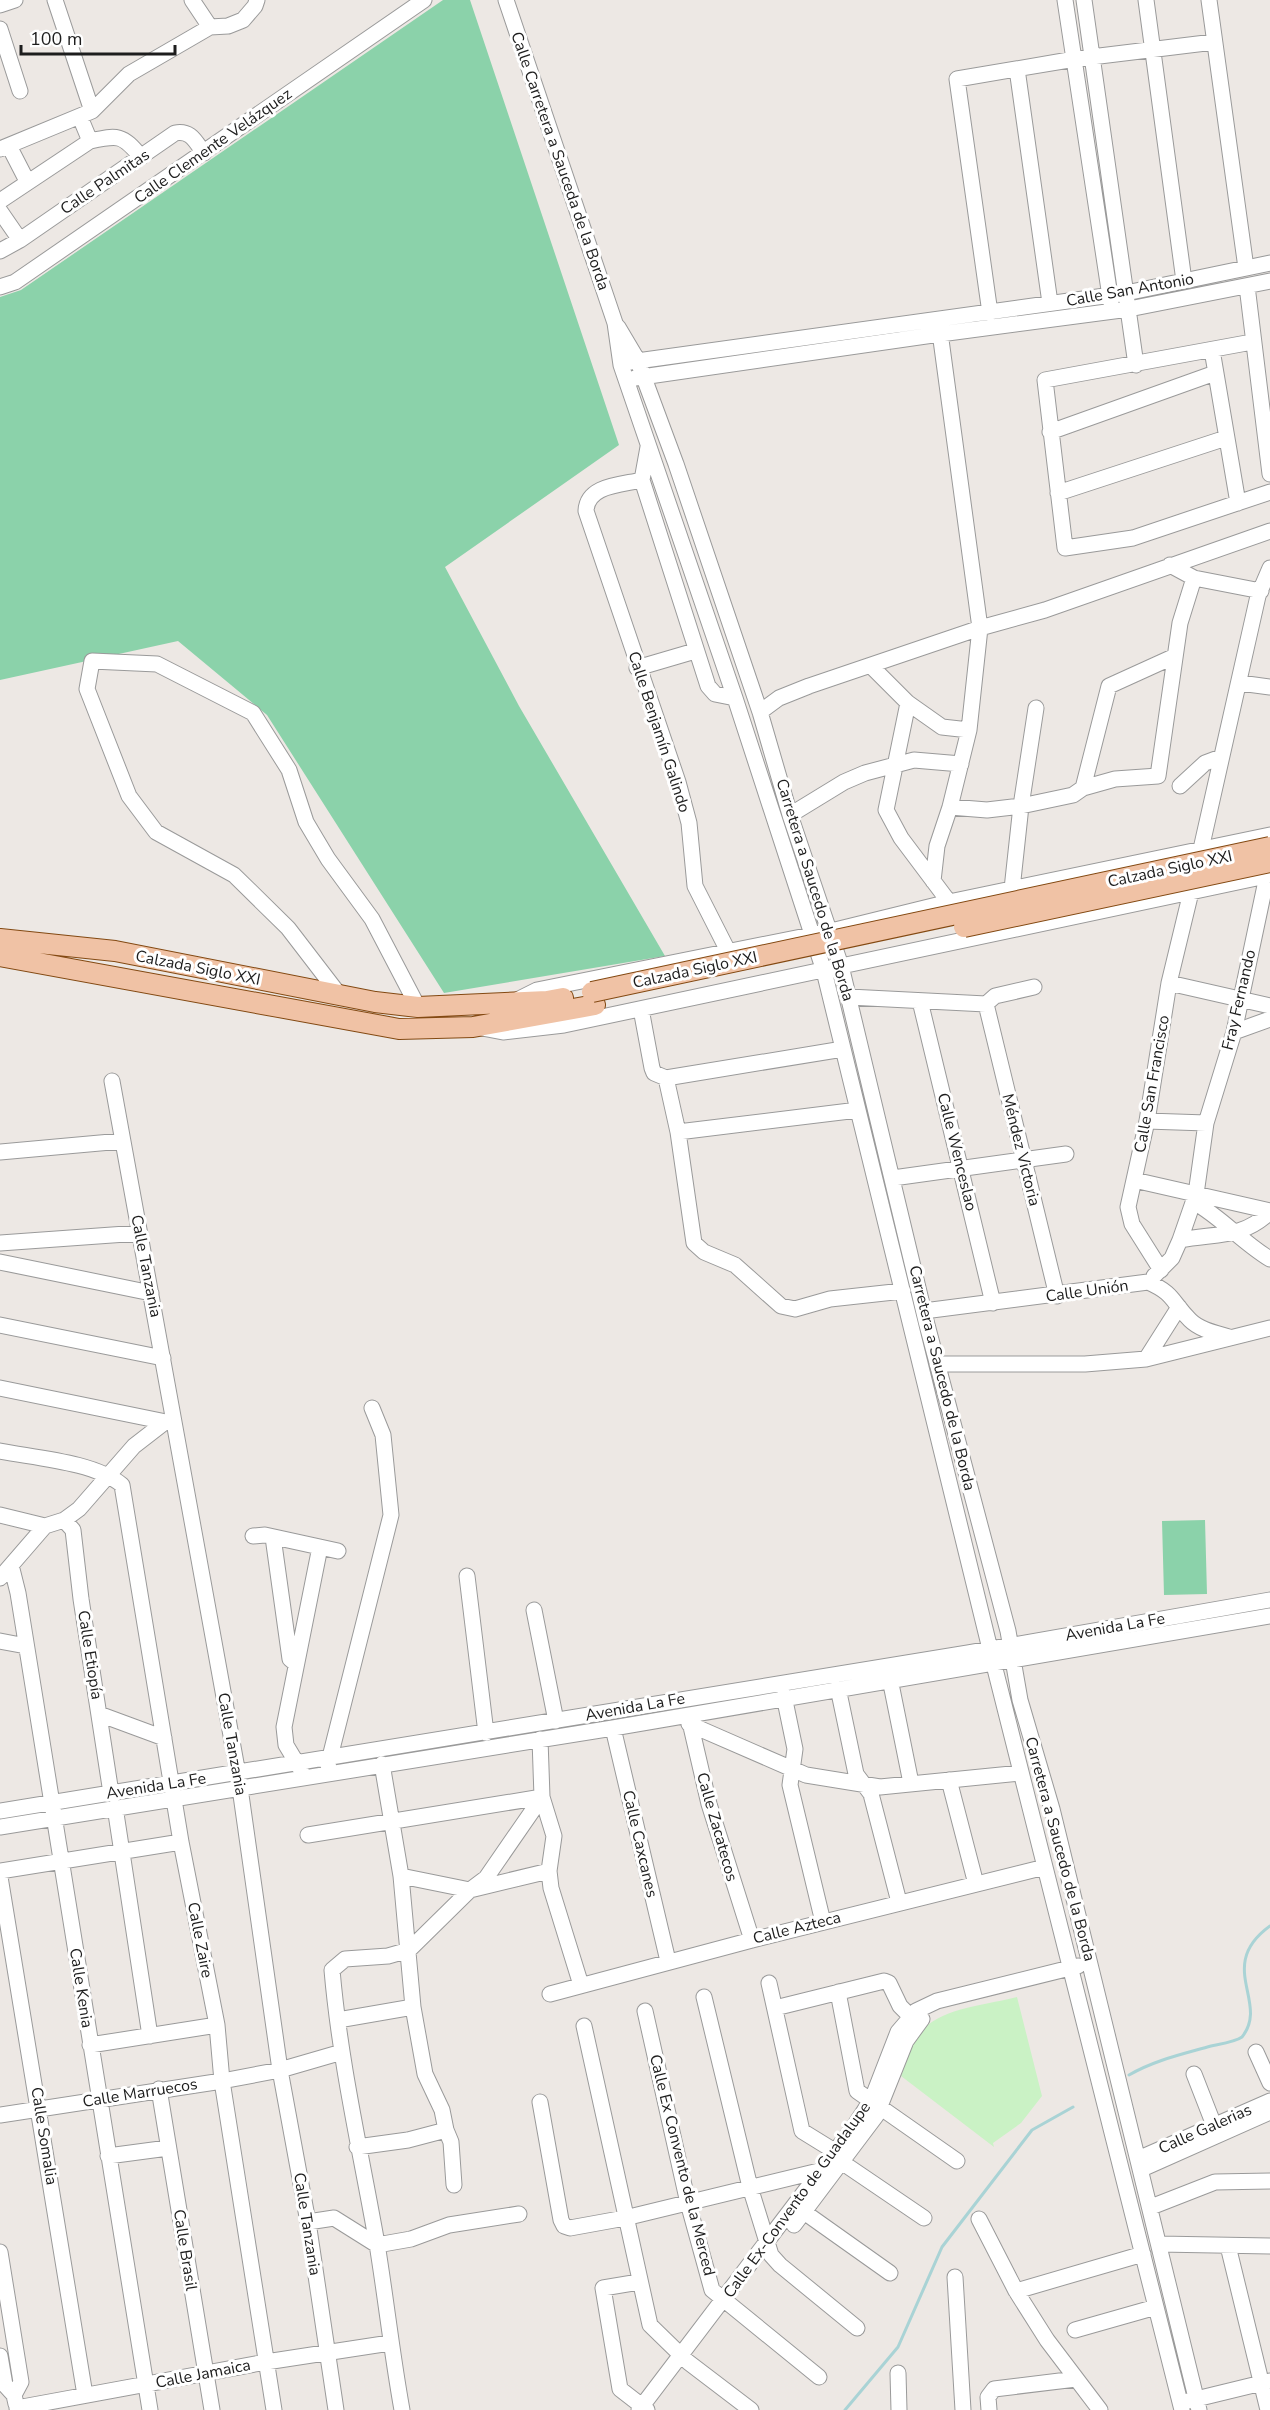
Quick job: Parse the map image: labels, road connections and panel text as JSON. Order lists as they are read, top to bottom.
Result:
{
  "streets": {
    "main road": ["Calzada Siglo XXI"],
    "street": [
      "Calle Clemente Velázquez",
      "Calle Carretera a Sauceda de la Borda",
      "Calle Palmitas",
      "Calle San Antonio",
      "Calle Benjamín Galindo",
      "Carretera a Saucedo de la Borda",
      "Fray Fernando",
      "Calle San Francisco",
      "Méndez Victoria",
      "Calle Wenceslao",
      "Calle Tanzania",
      "Calle Unión",
      "Avenida La Fe",
      "Calle Etiopía",
      "Calle Zacatecos",
      "Calle Caxcanes",
      "Calle Azteca",
      "Calle Zaire",
      "Calle Kenia",
      "Calle Marruecos",
      "Calle Galerias",
      "Calle Somalia",
      "Calle Ex Convento de la Merced",
      "Calle Ex-Convento de Guadalupe",
      "Calle Brasil",
      "Calle Jamaica"
    ]
  },
  "crossings": [
    ["Calle Clemente Velázquez", "Calle Palmitas"],
    ["Calle Carretera a Sauceda de la Borda", "Carretera a Saucedo de la Borda"],
    ["Calzada Siglo XXI", "Carretera a Saucedo de la Borda"],
    ["Calzada Siglo XXI", "Fray Fernando"],
    ["Calzada Siglo XXI", "Calle San Francisco"],
    ["Carretera a Saucedo de la Borda", "Calle Unión"],
    ["Carretera a Saucedo de la Borda", "Avenida La Fe"],
    ["Carretera a Saucedo de la Borda", "Calle Azteca"],
    ["Carretera a Saucedo de la Borda", "Calle Galerias"],
    ["Fray Fernando", "Calle San Francisco"],
    ["Fray Fernando", "Calle Unión"],
    ["Méndez Victoria", "Calle Unión"],
    ["Calle Wenceslao", "Calle Unión"],
    ["Calle Tanzania", "Avenida La Fe"],
    ["Calle Tanzania", "Calle Marruecos"],
    ["Calle Tanzania", "Calle Jamaica"],
    ["Avenida La Fe", "Calle Etiopía"],
    ["Avenida La Fe", "Calle Zacatecos"],
    ["Avenida La Fe", "Calle Caxcanes"],
    ["Avenida La Fe", "Calle Zaire"],
    ["Avenida La Fe", "Calle Kenia"],
    ["Calle Zacatecos", "Calle Azteca"],
    ["Calle Caxcanes", "Calle Azteca"],
    ["Calle Zaire", "Calle Marruecos"],
    ["Calle Zaire", "Calle Jamaica"],
    ["Calle Kenia", "Calle Marruecos"],
    ["Calle Kenia", "Calle Jamaica"],
    ["Calle Marruecos", "Calle Somalia"],
    ["Calle Marruecos", "Calle Brasil"],
    ["Calle Somalia", "Calle Jamaica"],
    ["Calle Ex Convento de la Merced", "Calle Ex-Convento de Guadalupe"],
    ["Calle Brasil", "Calle Jamaica"]
  ],
  "scale_bar": "100 m"
}
